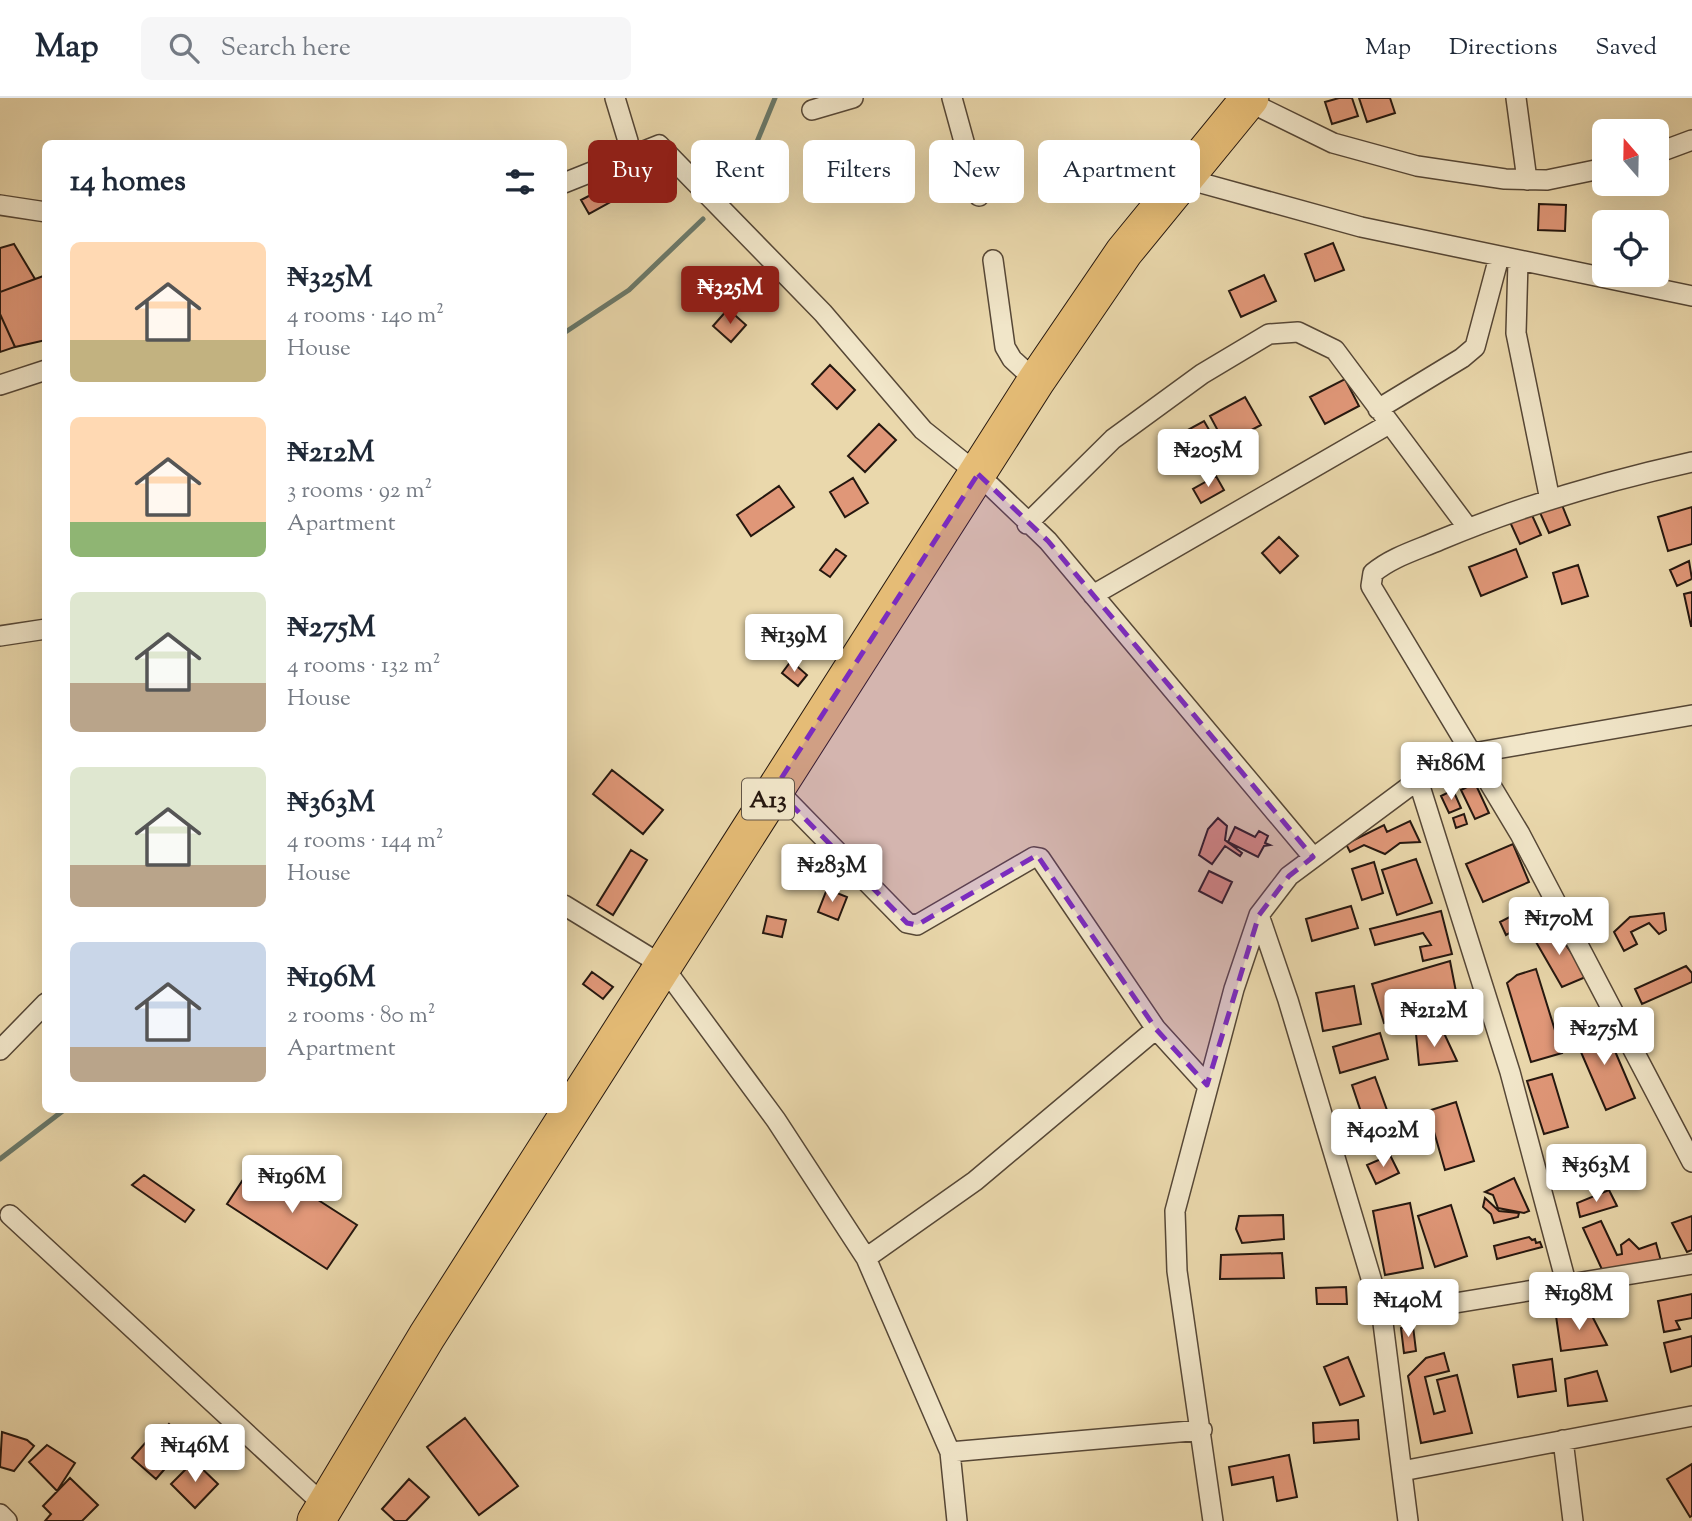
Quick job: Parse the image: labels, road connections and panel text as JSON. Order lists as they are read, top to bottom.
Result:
{
  "streets": {
    "highway": ["A13"]
  },
  "north": "top",
  "page": {
    "header": "Map",
    "search": "Search here",
    "nav": ["Map", "Directions", "Saved"],
    "chip": [
      "Buy",
      "Rent",
      "Filters",
      "New",
      "Apartment"
    ],
    "heading": "14 homes",
    "list": [
      {
        "name": "₦325M",
        "note": "4 rooms · 140 m² · House"
      },
      {
        "name": "₦212M",
        "note": "3 rooms · 92 m² · Apartment"
      },
      {
        "name": "₦275M",
        "note": "4 rooms · 132 m² · House"
      },
      {
        "name": "₦363M",
        "note": "4 rooms · 144 m² · House"
      },
      {
        "name": "₦196M",
        "note": "2 rooms · 80 m² · Apartment"
      }
    ],
    "price": [
      "₦325M",
      "₦205M",
      "₦139M",
      "₦186M",
      "₦283M",
      "₦170M",
      "₦212M",
      "₦275M",
      "₦402M",
      "₦363M",
      "₦196M",
      "₦198M",
      "₦140M",
      "₦146M"
    ]
  }
}
